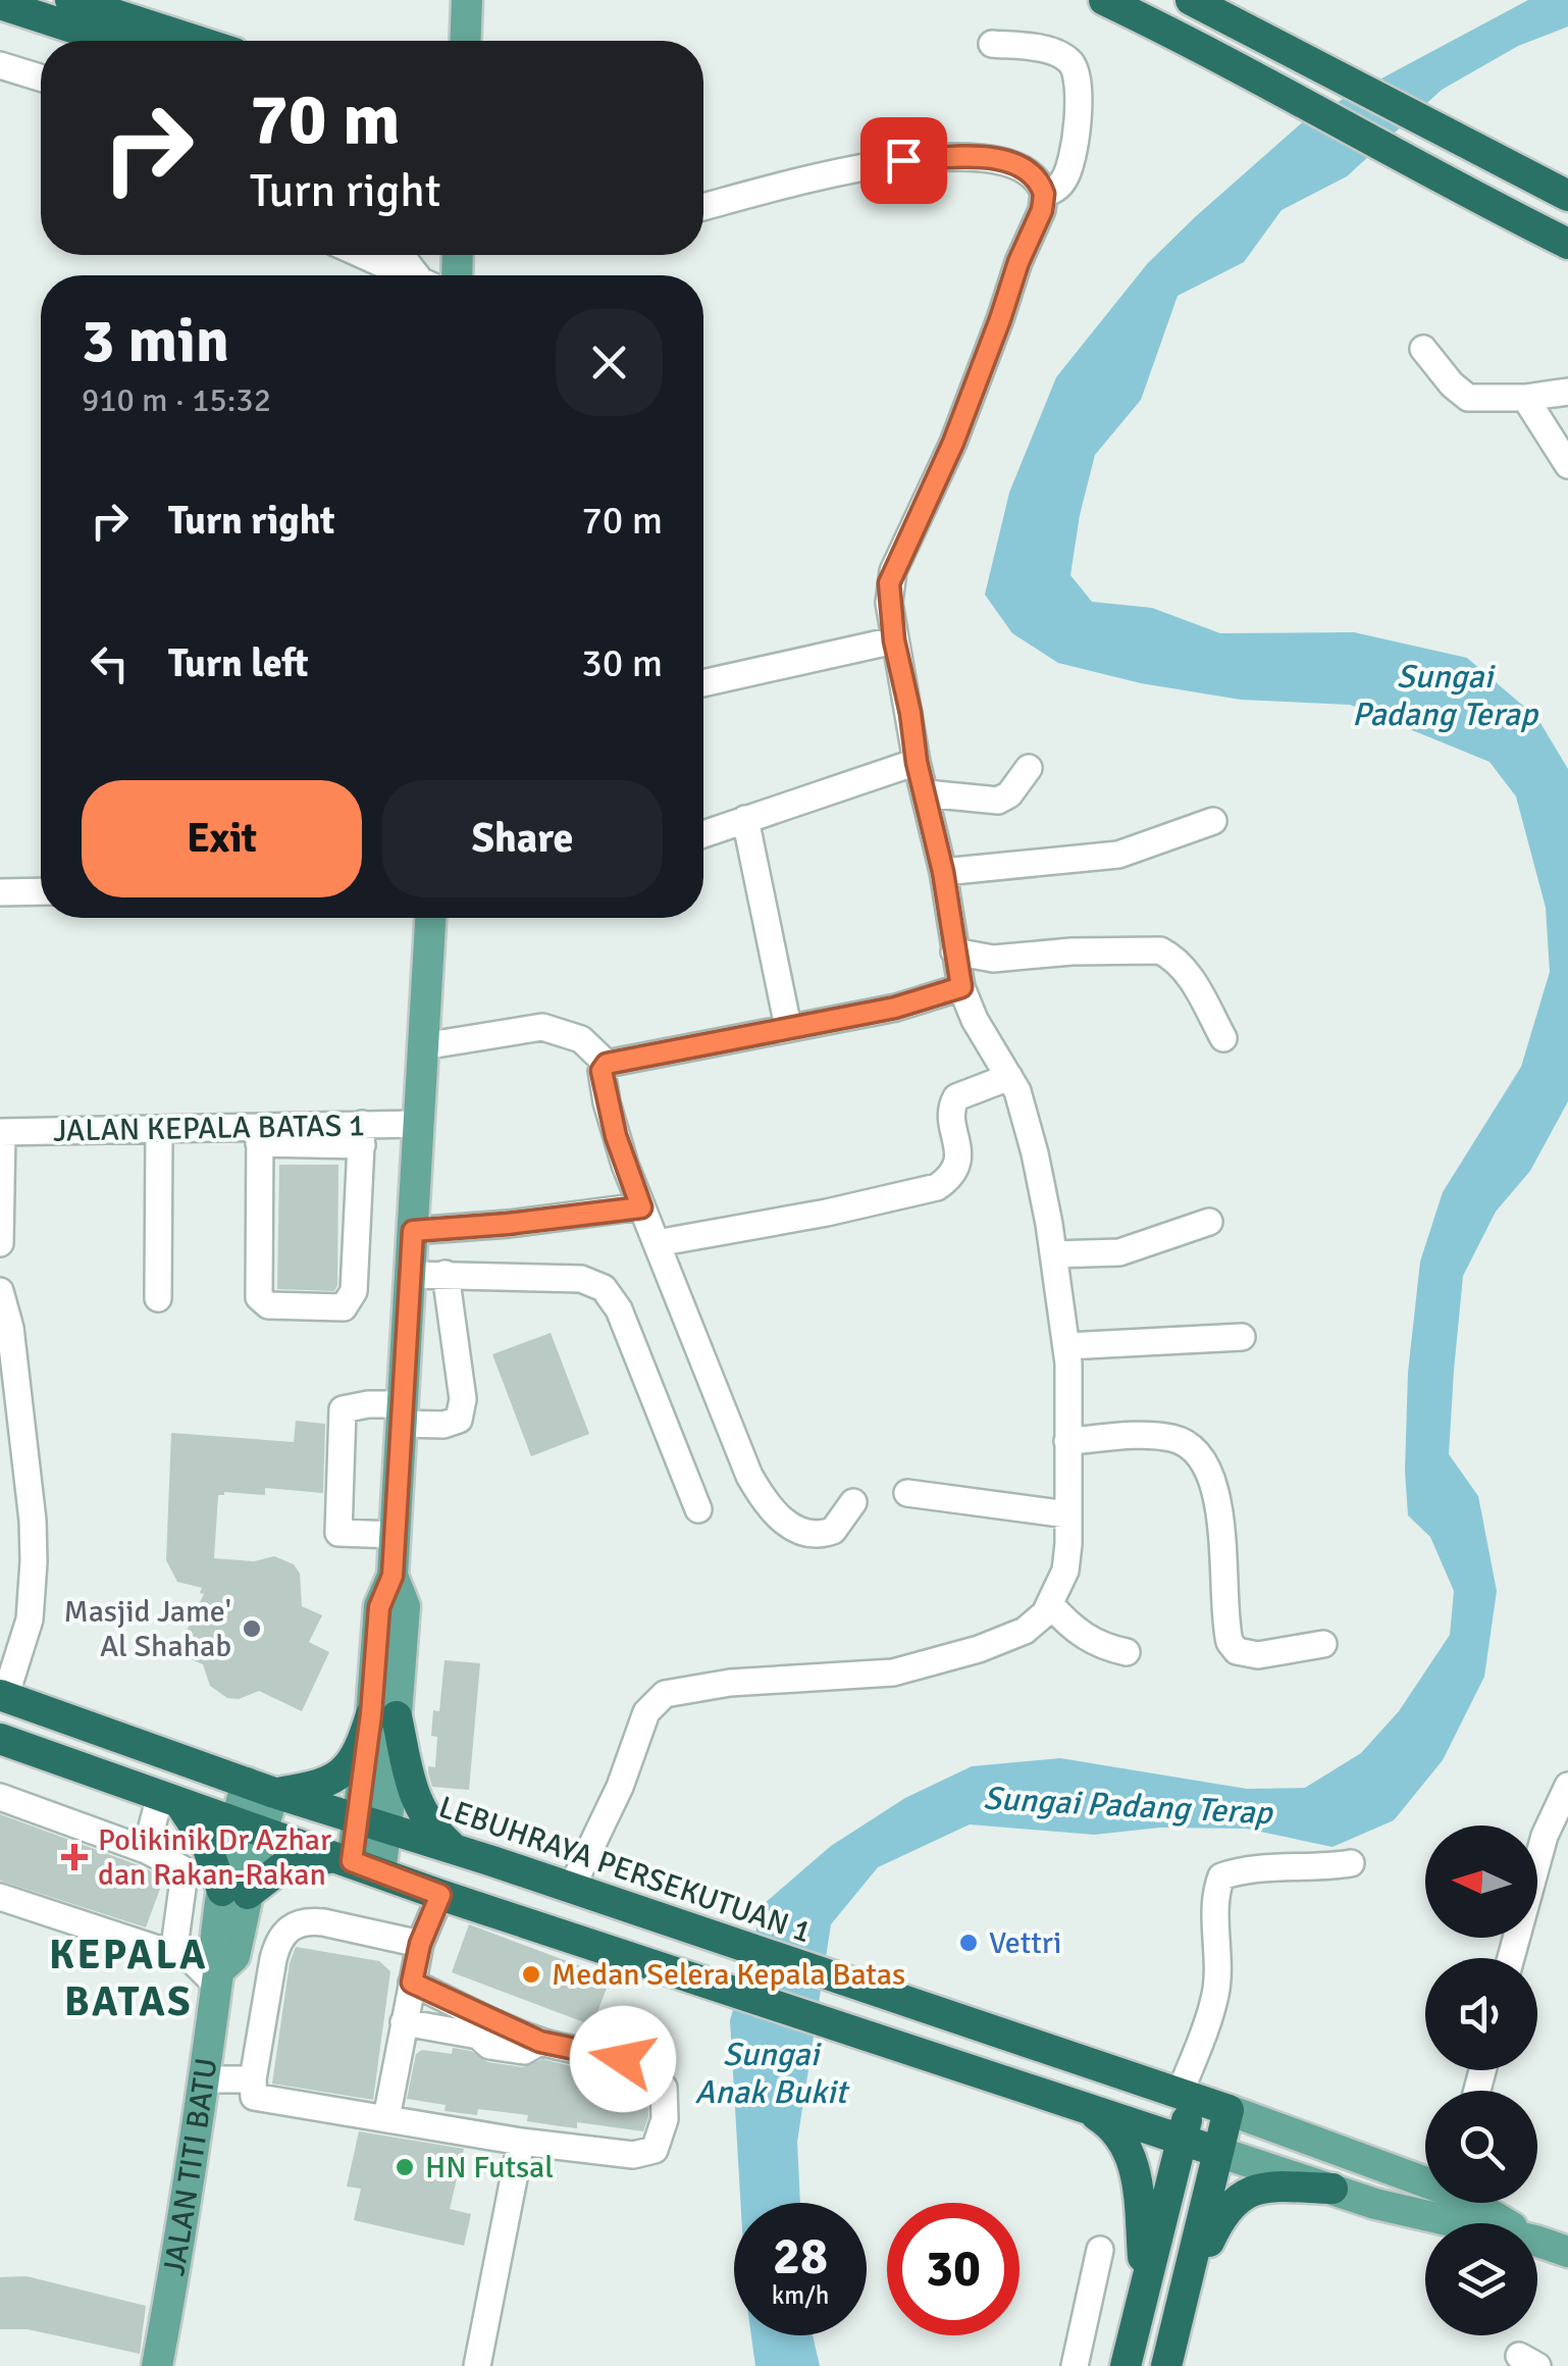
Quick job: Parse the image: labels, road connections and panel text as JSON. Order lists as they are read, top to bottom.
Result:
{
  "streets": {
    "highway": ["LEBUHRAYA PERSEKUTUAN 1"],
    "main road": ["JALAN TITI BATU"],
    "street": ["JALAN KEPALA BATAS 1"]
  },
  "crossings": [
    ["LEBUHRAYA PERSEKUTUAN 1", "JALAN TITI BATU"]
  ],
  "districts": ["KEPALA BATAS"],
  "water": ["Sungai Padang Terap", "Sungai Anak Bukit"],
  "places": {
    "other": [
      "Masjid Jame' Al Shahab",
      "Vettri",
      "Medan Selera Kepala Batas",
      "HN Futsal"
    ],
    "health": ["Polikinik Dr Azhar dan Rakan-Rakan"]
  },
  "north": "left",
  "page": {
    "turn": ["70 m", "Turn right"],
    "heading": ["3 min", "910 m · 15:32"],
    "list": [
      {
        "name": "Turn right",
        "value": "70 m"
      },
      {
        "name": "Turn left",
        "value": "30 m"
      }
    ],
    "buttons": ["Exit", "Share"],
    "speed": "28 km/h",
    "limit": "30"
  }
}
